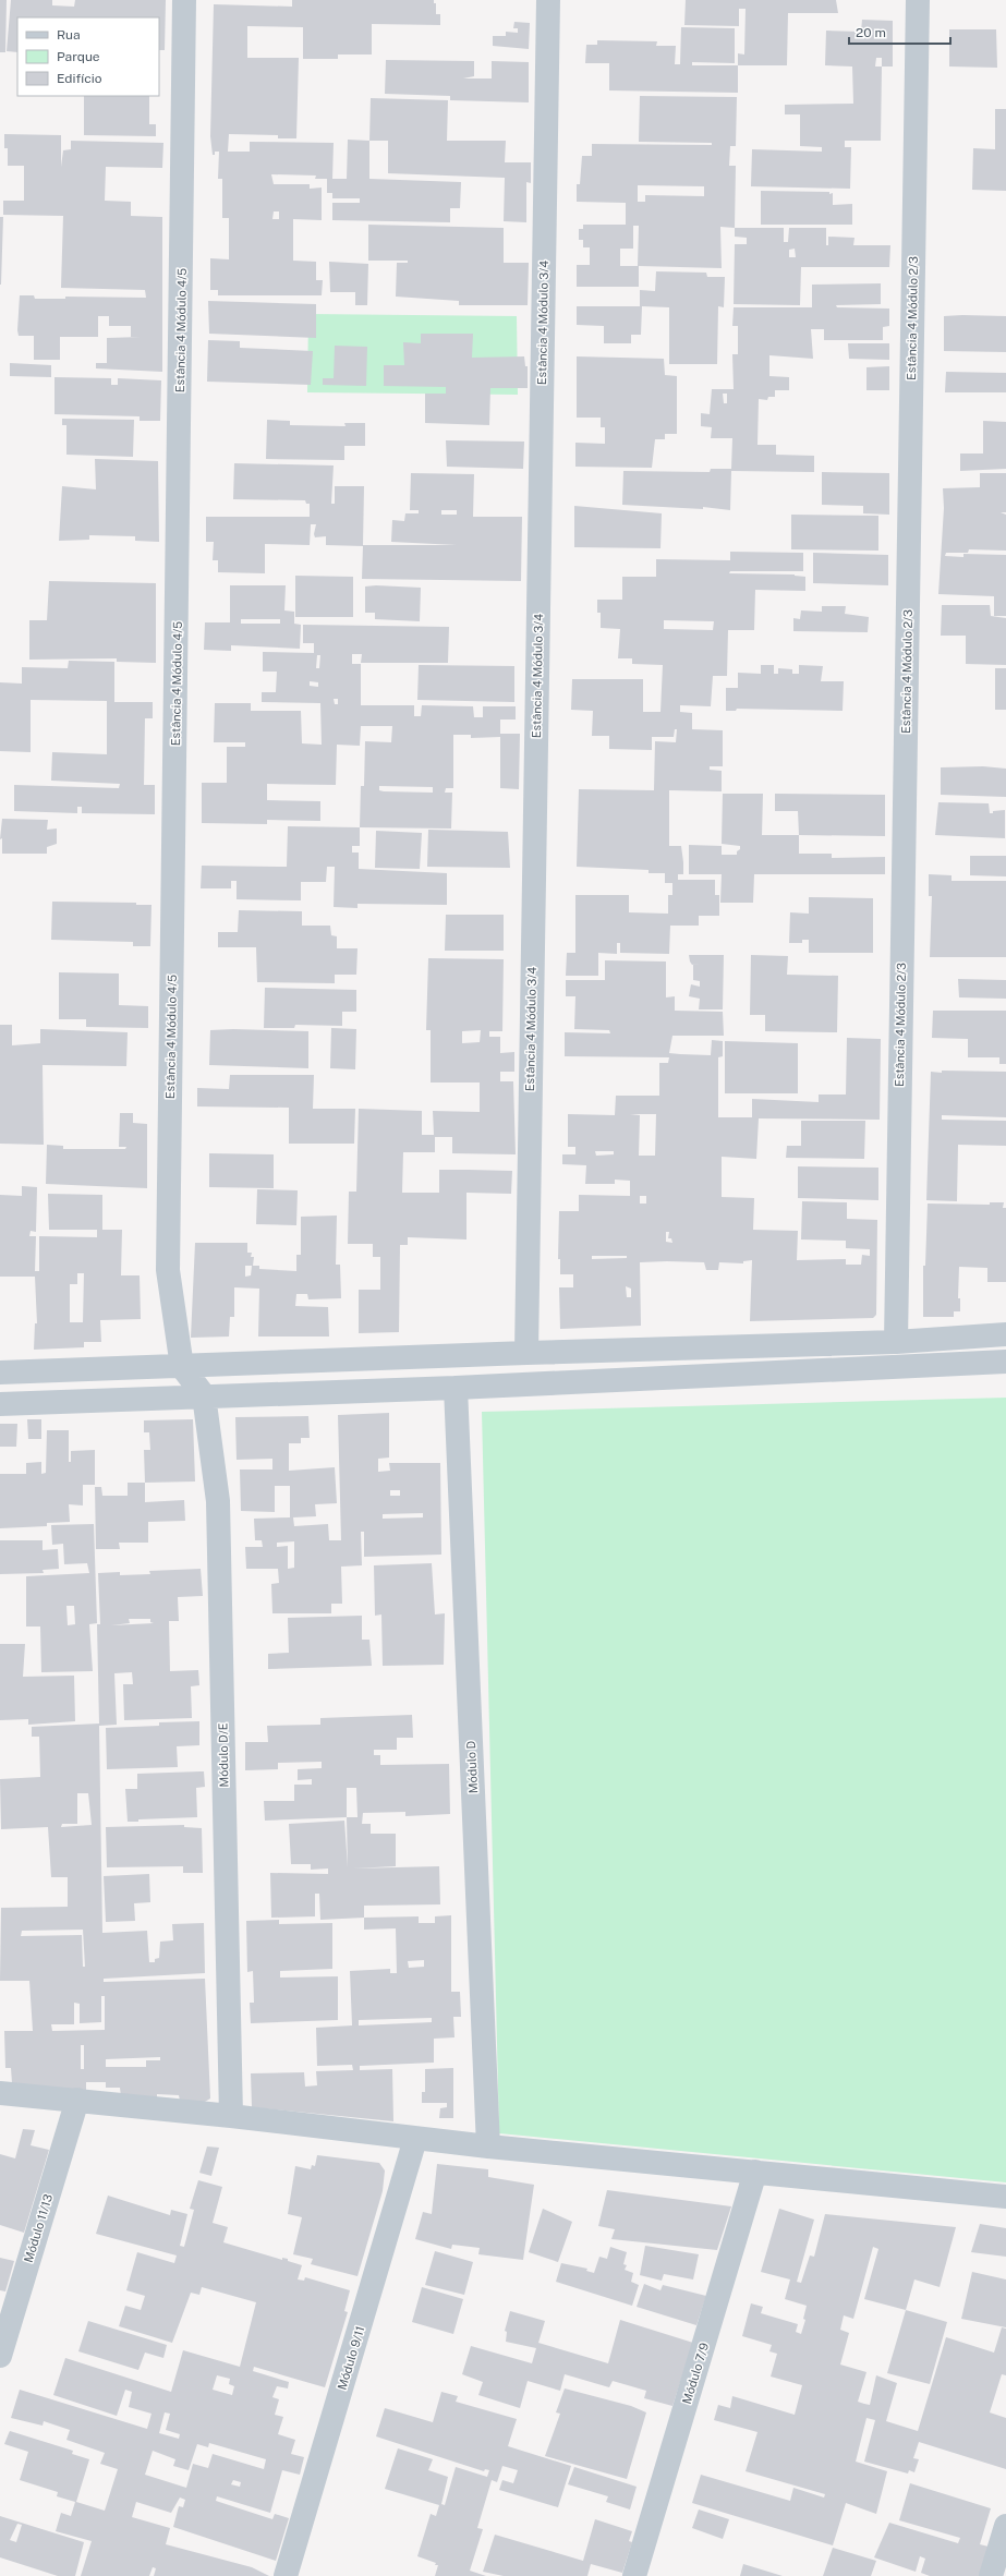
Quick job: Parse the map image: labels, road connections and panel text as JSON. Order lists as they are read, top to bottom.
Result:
{
  "streets": {
    "street": [
      "Estância 4 Módulo 2/3",
      "Estância 4 Módulo 3/4",
      "Estância 4 Módulo 4/5",
      "Módulo D/E",
      "Módulo D",
      "Módulo 11/13",
      "Módulo 9/11",
      "Módulo 7/9"
    ]
  },
  "legend": ["Rua", "Parque", "Edifício"],
  "scale_bar": "20 m"
}
